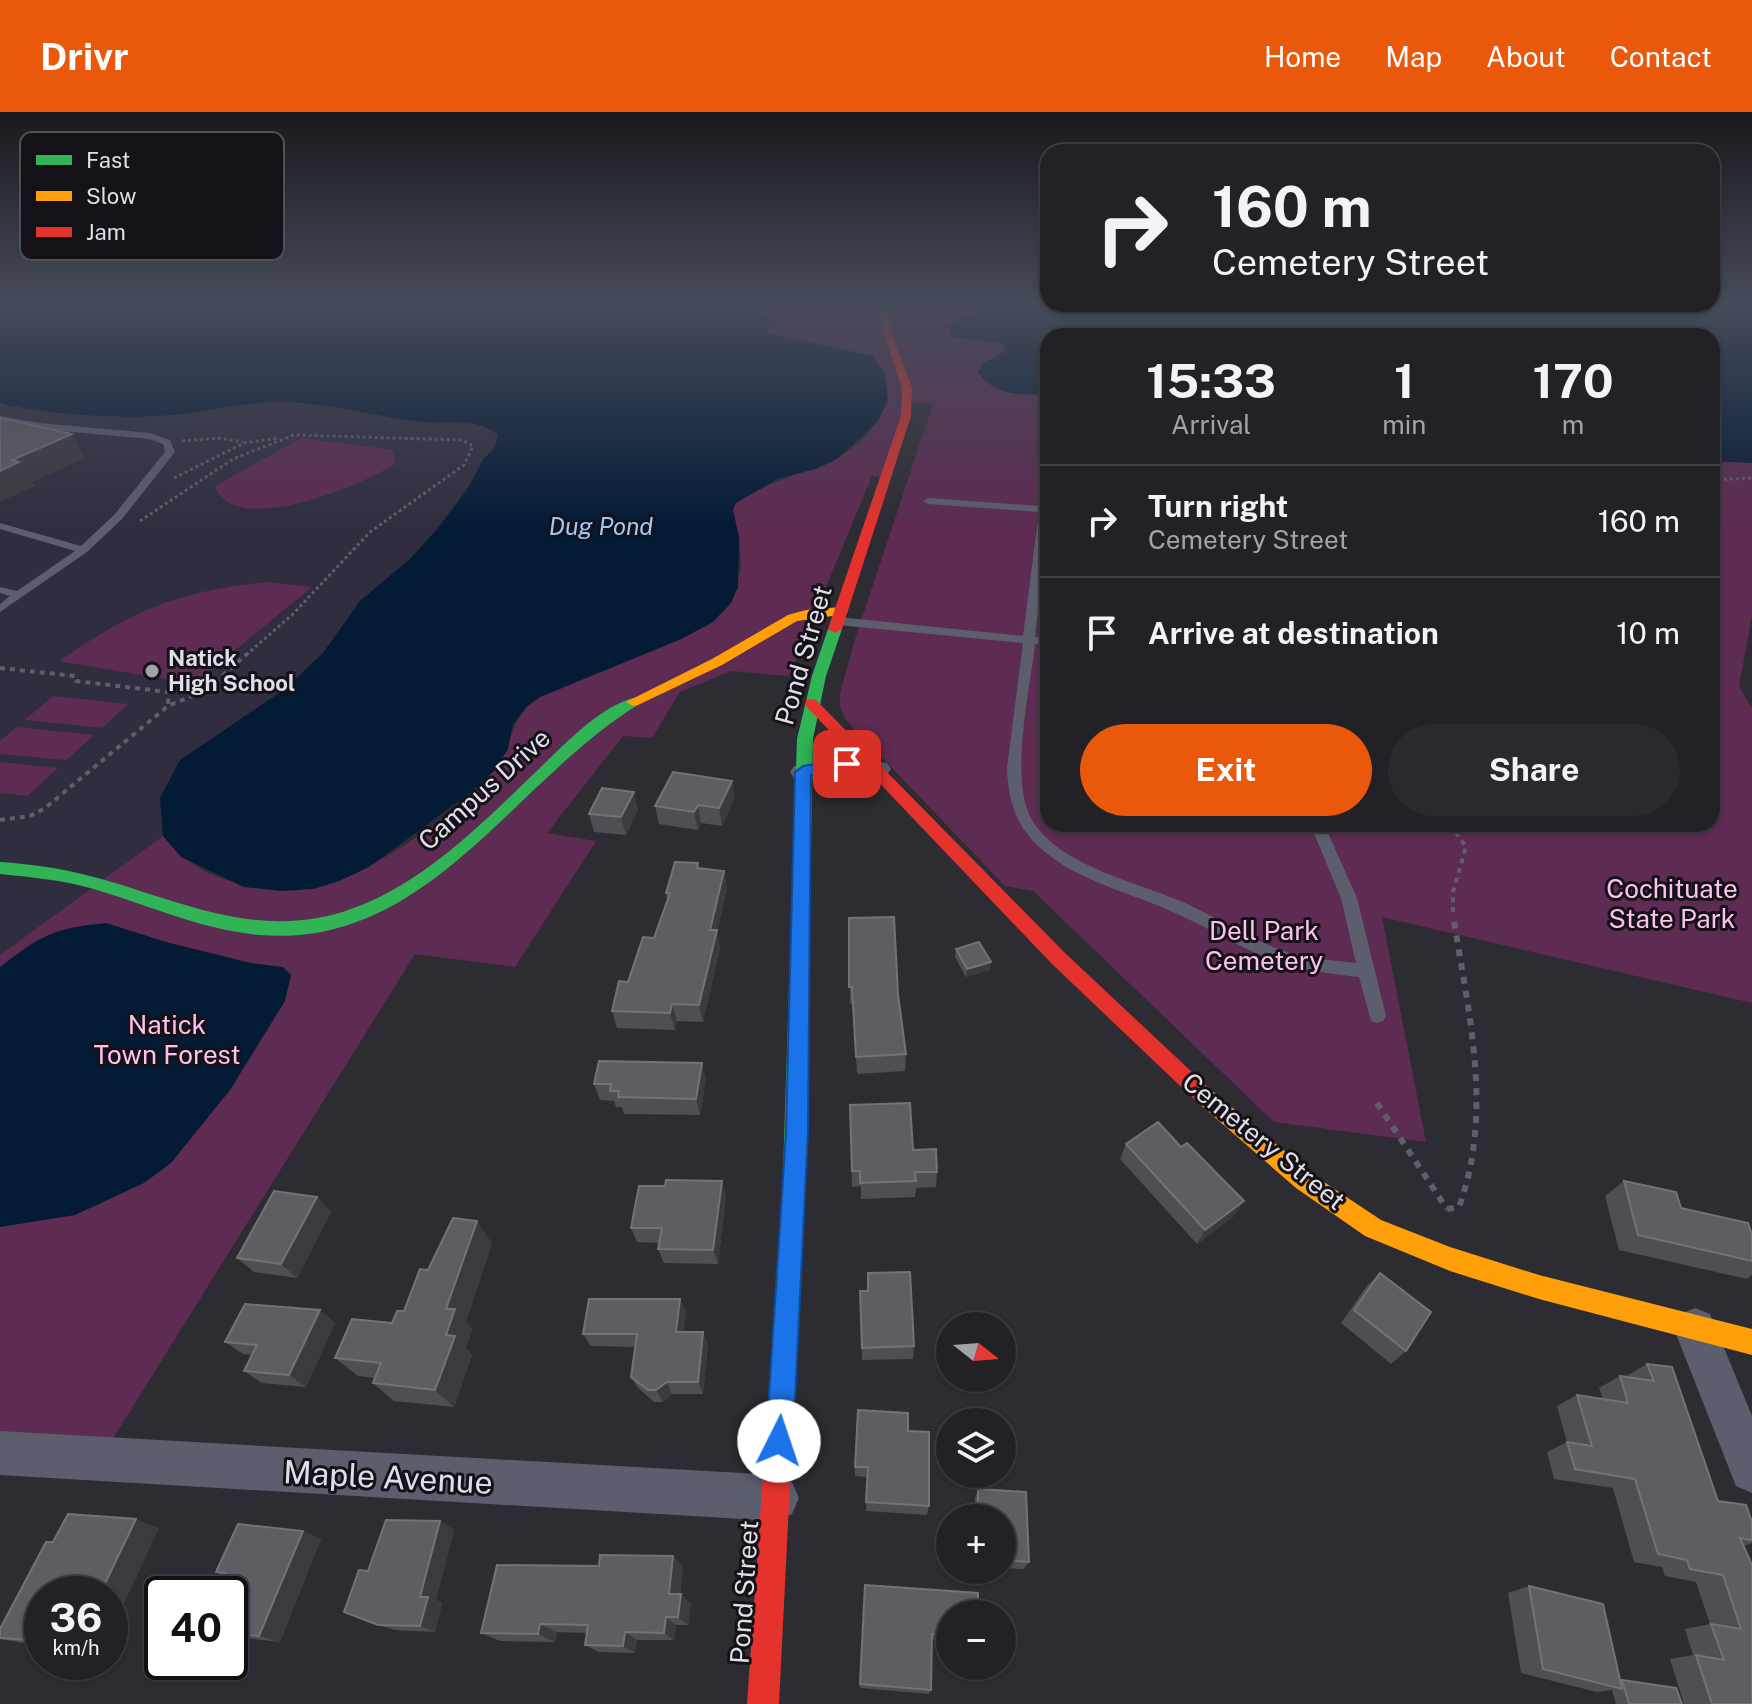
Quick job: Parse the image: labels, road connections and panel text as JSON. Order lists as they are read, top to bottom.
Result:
{
  "streets": {
    "street": [
      "Pond Street",
      "Campus Drive",
      "Cemetery Street",
      "Maple Avenue"
    ]
  },
  "crossings": [
    ["Pond Street", "Campus Drive"],
    ["Pond Street", "Cemetery Street"],
    ["Pond Street", "Maple Avenue"]
  ],
  "water": ["Dug Pond"],
  "parks": ["Cochituate State Park", "Dell Park Cemetery", "Natick Town Forest"],
  "places": ["Natick High School"],
  "legend": ["Fast", "Slow", "Jam"],
  "north": "right",
  "page": {
    "header": "Drivr",
    "nav": [
      "Home",
      "Map",
      "About",
      "Contact"
    ],
    "turn": ["160 m", "Cemetery Street"],
    "eta": [
      "15:33",
      "Arrival",
      "1",
      "min",
      "170",
      "m"
    ],
    "list": [
      {
        "name": "Turn right",
        "note": "Cemetery Street",
        "value": "160 m"
      },
      {
        "name": "Arrive at destination",
        "value": "10 m"
      }
    ],
    "buttons": ["Exit", "Share"],
    "map_buttons": ["+", "−"],
    "speed": "36 km/h",
    "limit": "40"
  }
}
